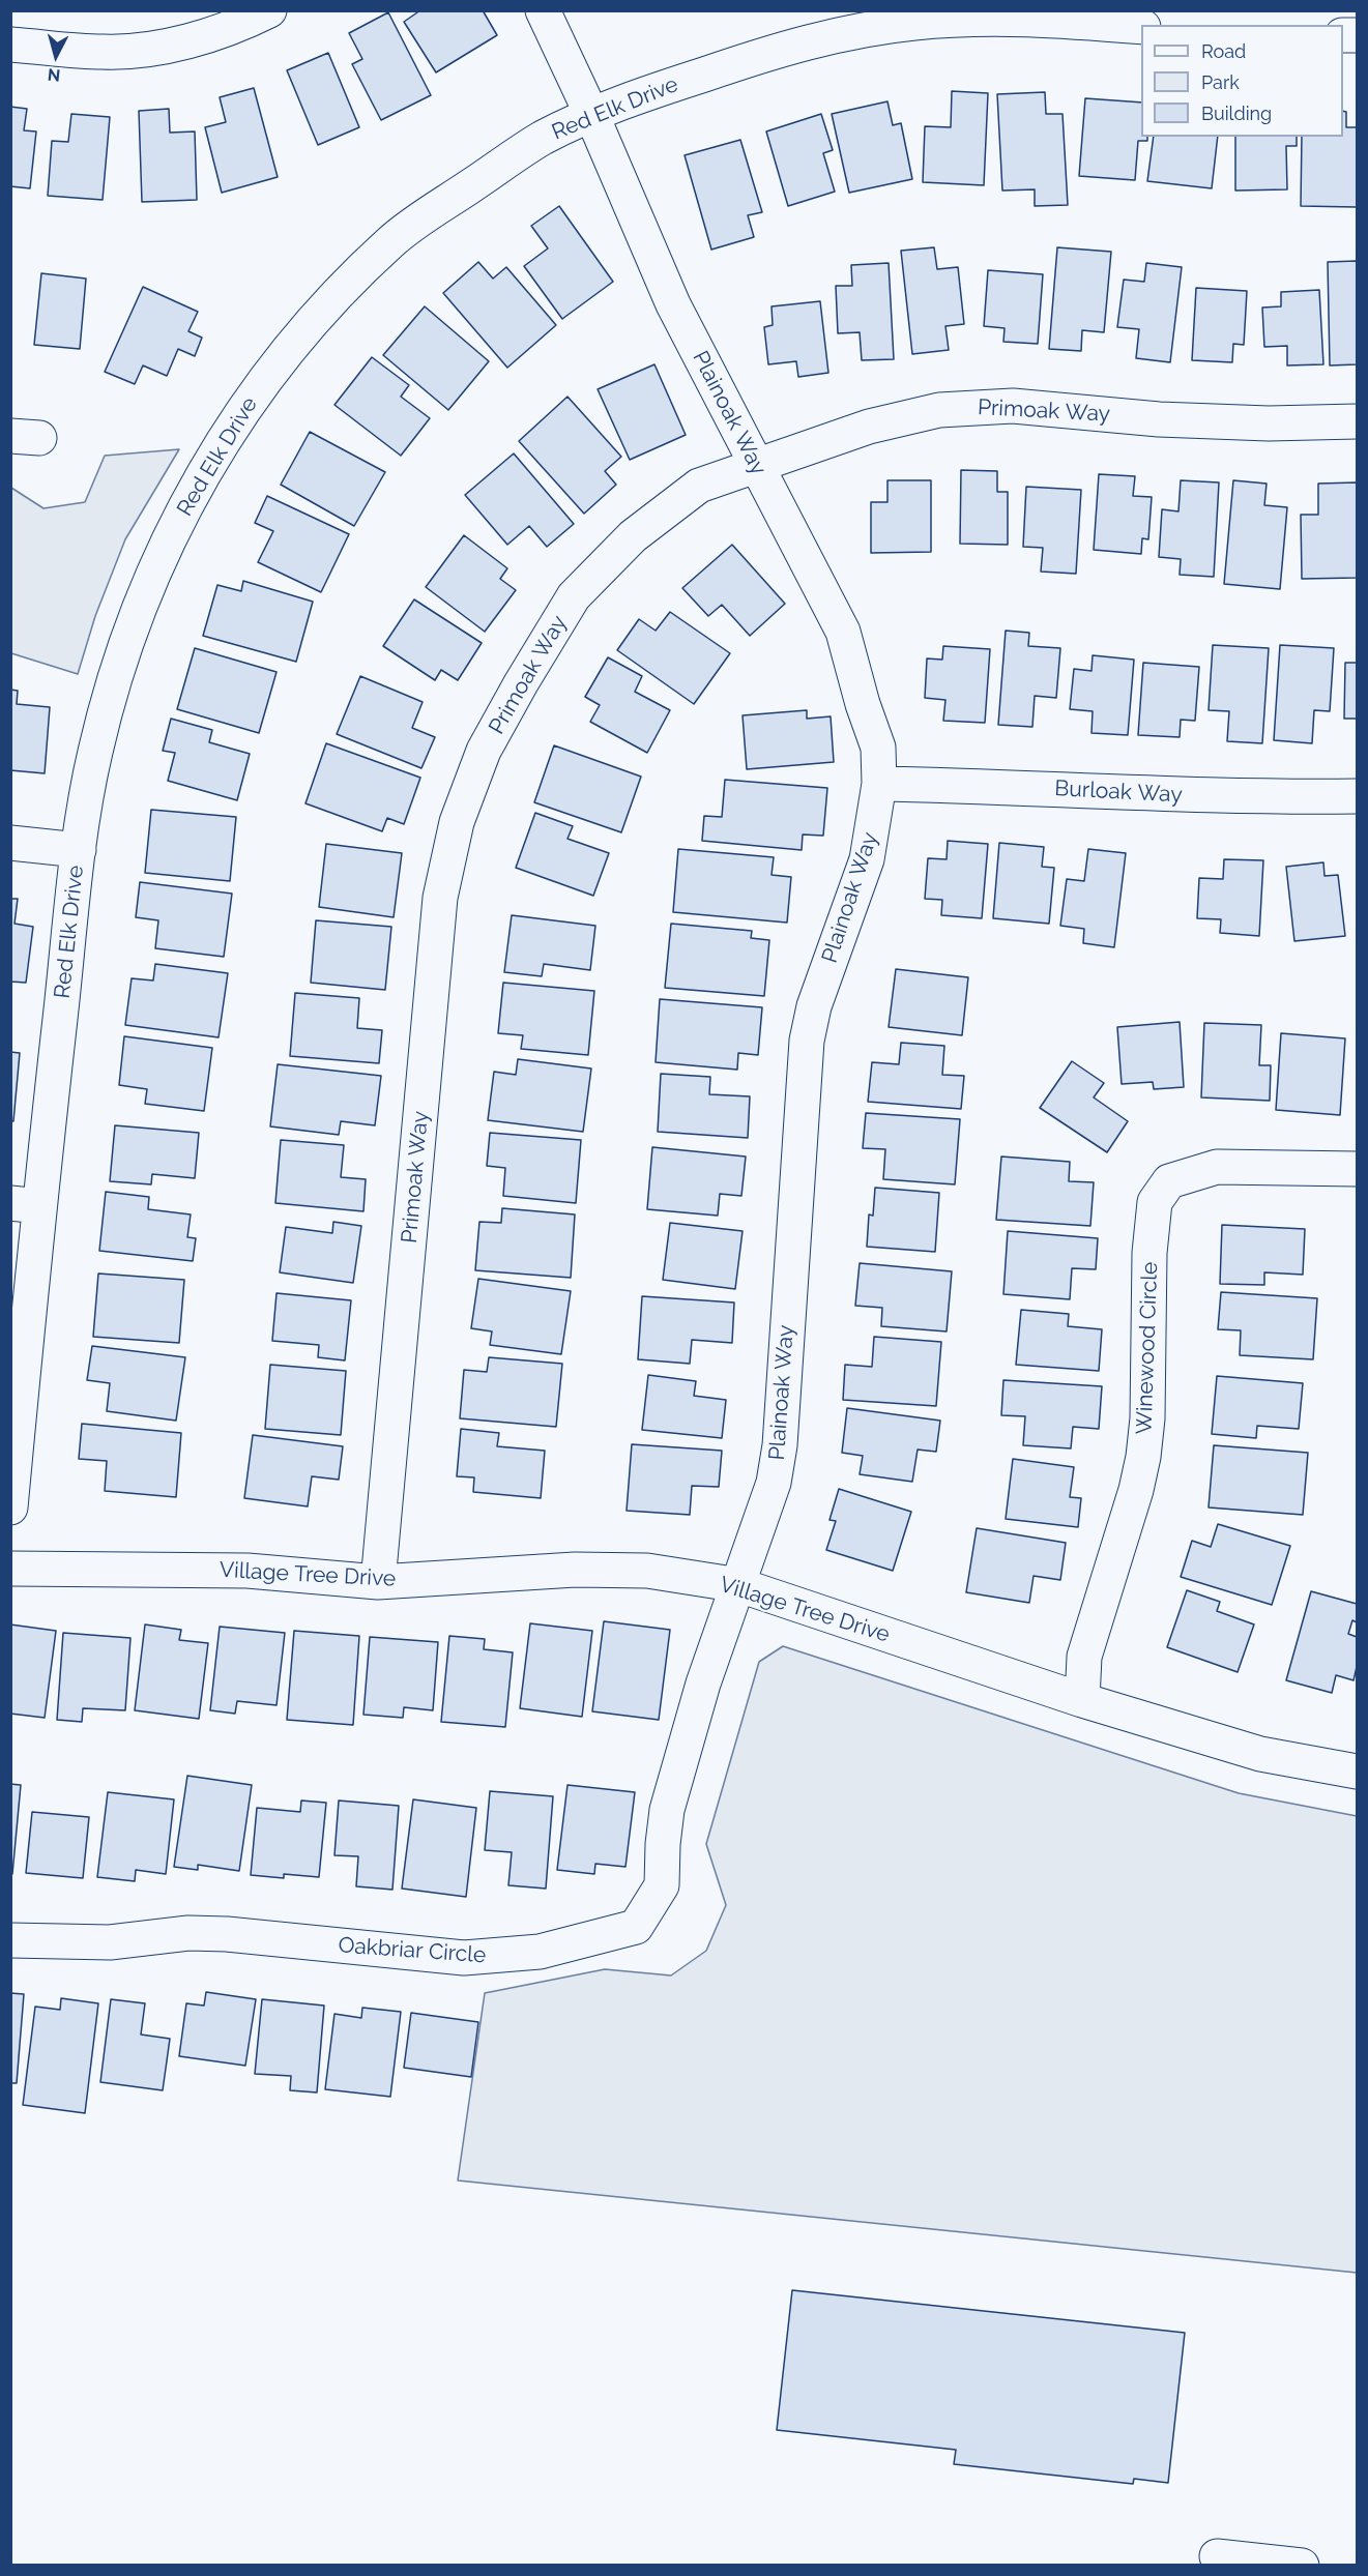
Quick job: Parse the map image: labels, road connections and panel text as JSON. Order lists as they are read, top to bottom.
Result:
{
  "streets": {
    "street": [
      "Red Elk Drive",
      "Primoak Way",
      "Plainoak Way",
      "Burloak Way",
      "Winewood Circle",
      "Village Tree Drive",
      "Oakbriar Circle"
    ]
  },
  "crossings": [
    ["Red Elk Drive", "Plainoak Way"],
    ["Primoak Way", "Plainoak Way"],
    ["Primoak Way", "Village Tree Drive"],
    ["Plainoak Way", "Burloak Way"],
    ["Plainoak Way", "Village Tree Drive"],
    ["Plainoak Way", "Oakbriar Circle"],
    ["Winewood Circle", "Village Tree Drive"],
    ["Village Tree Drive", "Oakbriar Circle"]
  ],
  "legend": ["Road", "Park", "Building"],
  "north": "bottom"
}
